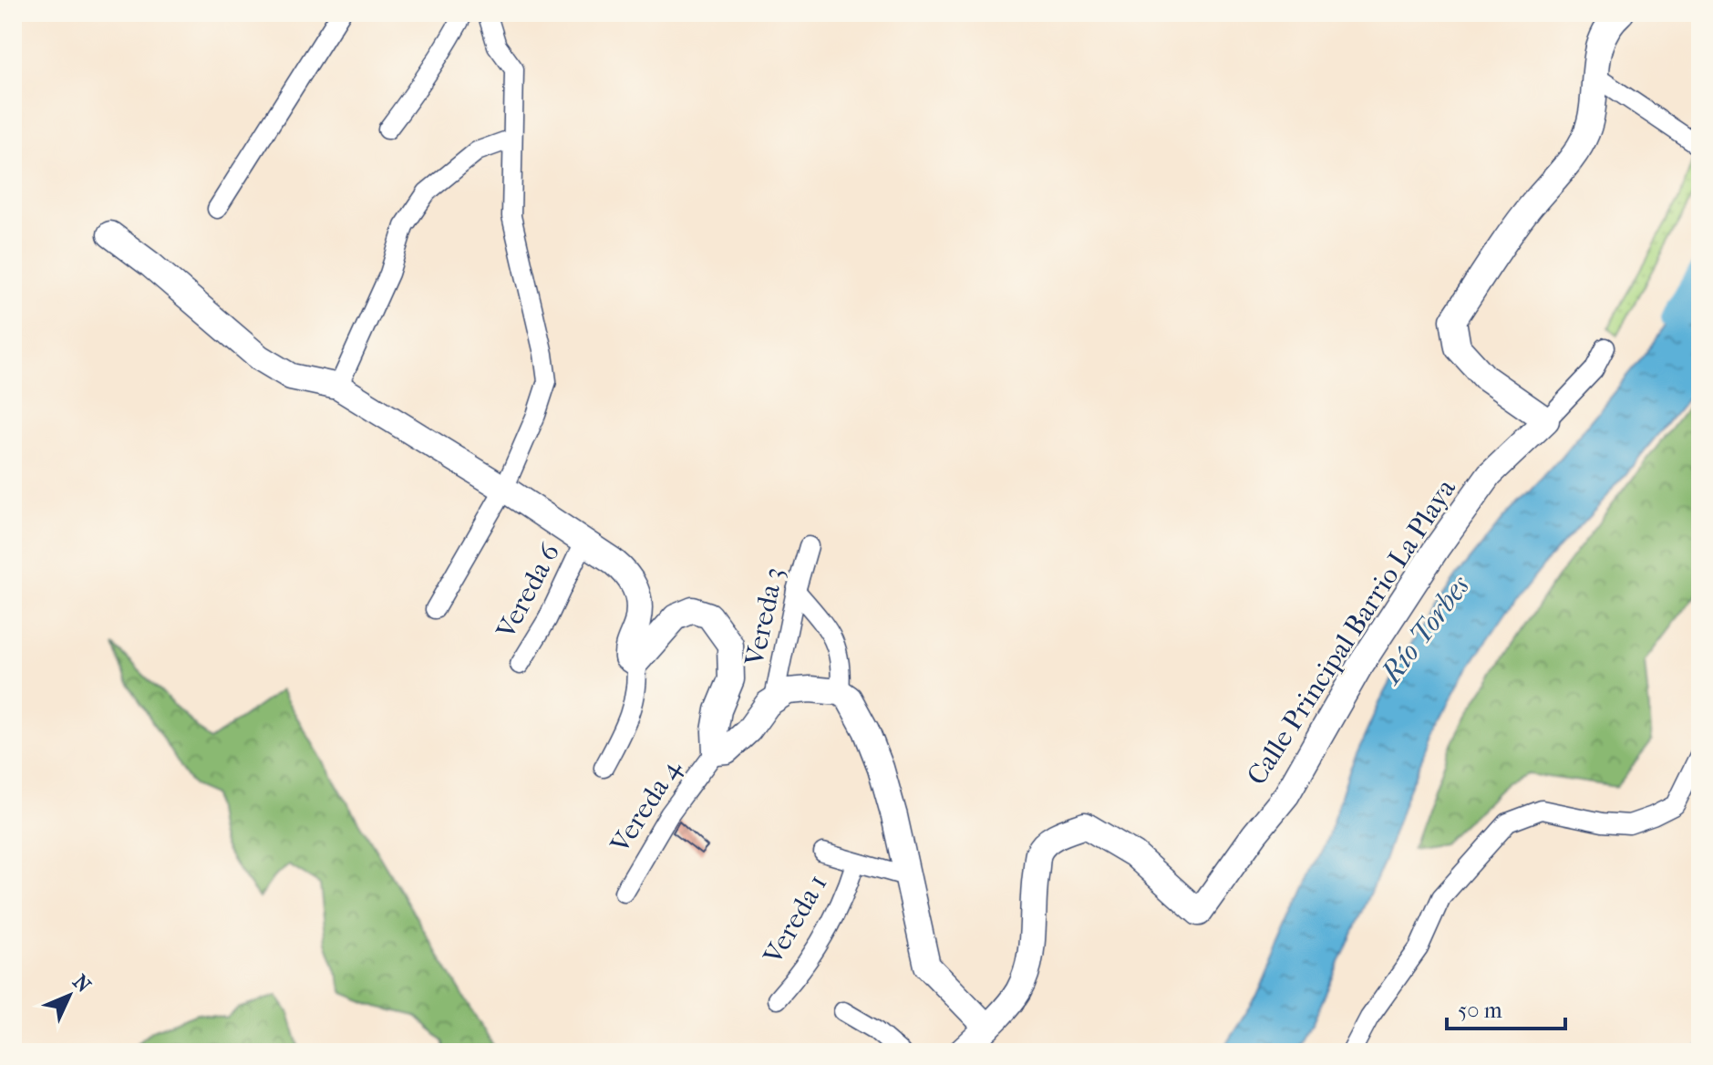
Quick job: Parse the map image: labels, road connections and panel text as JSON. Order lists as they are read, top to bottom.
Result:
{
  "streets": {
    "street": [
      "Vereda 6",
      "Vereda 3",
      "Calle Principal Barrio La Playa",
      "Vereda 4",
      "Vereda 1"
    ]
  },
  "water": ["Río Torbes"],
  "scale_bar": "50 m",
  "north": "top right"
}
